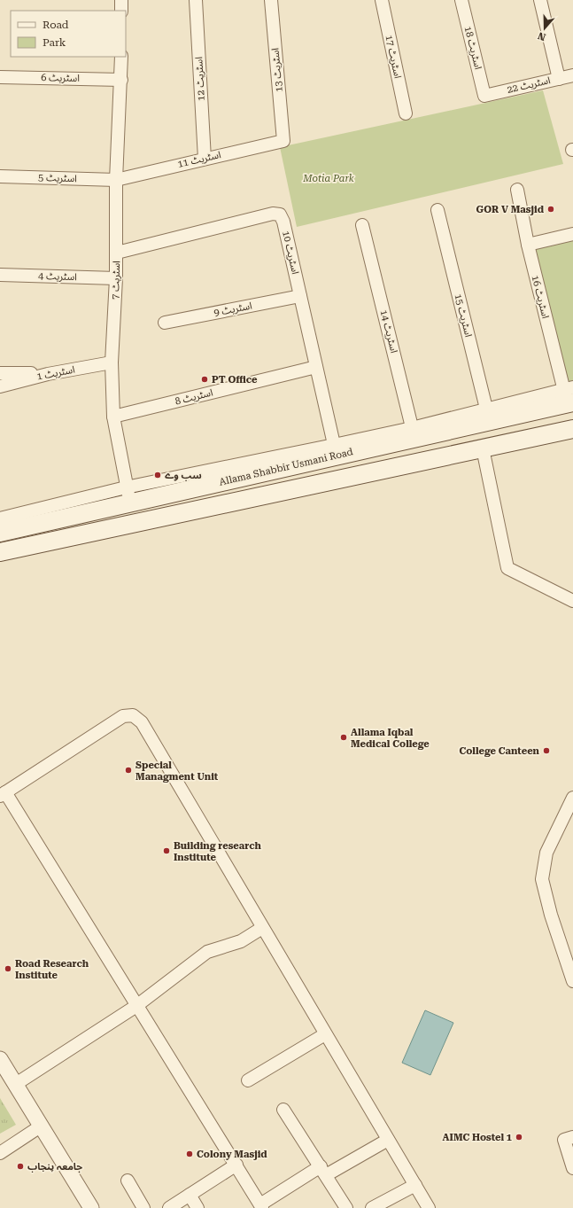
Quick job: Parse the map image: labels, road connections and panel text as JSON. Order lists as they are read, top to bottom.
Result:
{
  "streets": {
    "main road": ["Allama Shabbir Usmani Road"],
    "street": [
      "اسٹریٹ 18",
      "اسٹریٹ 17",
      "اسٹریٹ 13",
      "اسٹریٹ 6",
      "اسٹریٹ 12",
      "اسٹریٹ 22",
      "اسٹریٹ 11",
      "اسٹریٹ 5",
      "اسٹریٹ 10",
      "اسٹریٹ 4",
      "اسٹریٹ 7",
      "اسٹریٹ 16",
      "اسٹریٹ 9",
      "اسٹریٹ 15",
      "اسٹریٹ 14",
      "اسٹریٹ 1",
      "اسٹریٹ 8"
    ]
  },
  "crossings": [
    ["اسٹریٹ 18", "اسٹریٹ 22"],
    ["اسٹریٹ 13", "اسٹریٹ 11"],
    ["اسٹریٹ 6", "اسٹریٹ 7"],
    ["اسٹریٹ 12", "اسٹریٹ 11"],
    ["اسٹریٹ 11", "اسٹریٹ 5"],
    ["اسٹریٹ 11", "اسٹریٹ 7"],
    ["اسٹریٹ 5", "اسٹریٹ 7"],
    ["اسٹریٹ 10", "اسٹریٹ 7"],
    ["اسٹریٹ 10", "اسٹریٹ 9"],
    ["اسٹریٹ 10", "اسٹریٹ 8"],
    ["اسٹریٹ 10", "Allama Shabbir Usmani Road"],
    ["اسٹریٹ 4", "اسٹریٹ 7"],
    ["اسٹریٹ 7", "اسٹریٹ 1"],
    ["اسٹریٹ 7", "اسٹریٹ 8"],
    ["اسٹریٹ 7", "Allama Shabbir Usmani Road"],
    ["اسٹریٹ 16", "Allama Shabbir Usmani Road"],
    ["اسٹریٹ 15", "Allama Shabbir Usmani Road"],
    ["اسٹریٹ 14", "Allama Shabbir Usmani Road"]
  ],
  "parks": ["Motia Park"],
  "places": [
    "GOR V Masjid",
    "PT Office",
    "سب وے",
    "Allama Iqbal Medical College",
    "College Canteen",
    "Special Managment Unit",
    "Building research Institute",
    "Road Research Institute",
    "AIMC Hostel 1",
    "Colony Masjid",
    "جامعہ پنجاب"
  ],
  "legend": ["Road", "Park"],
  "north": "bottom"
}
